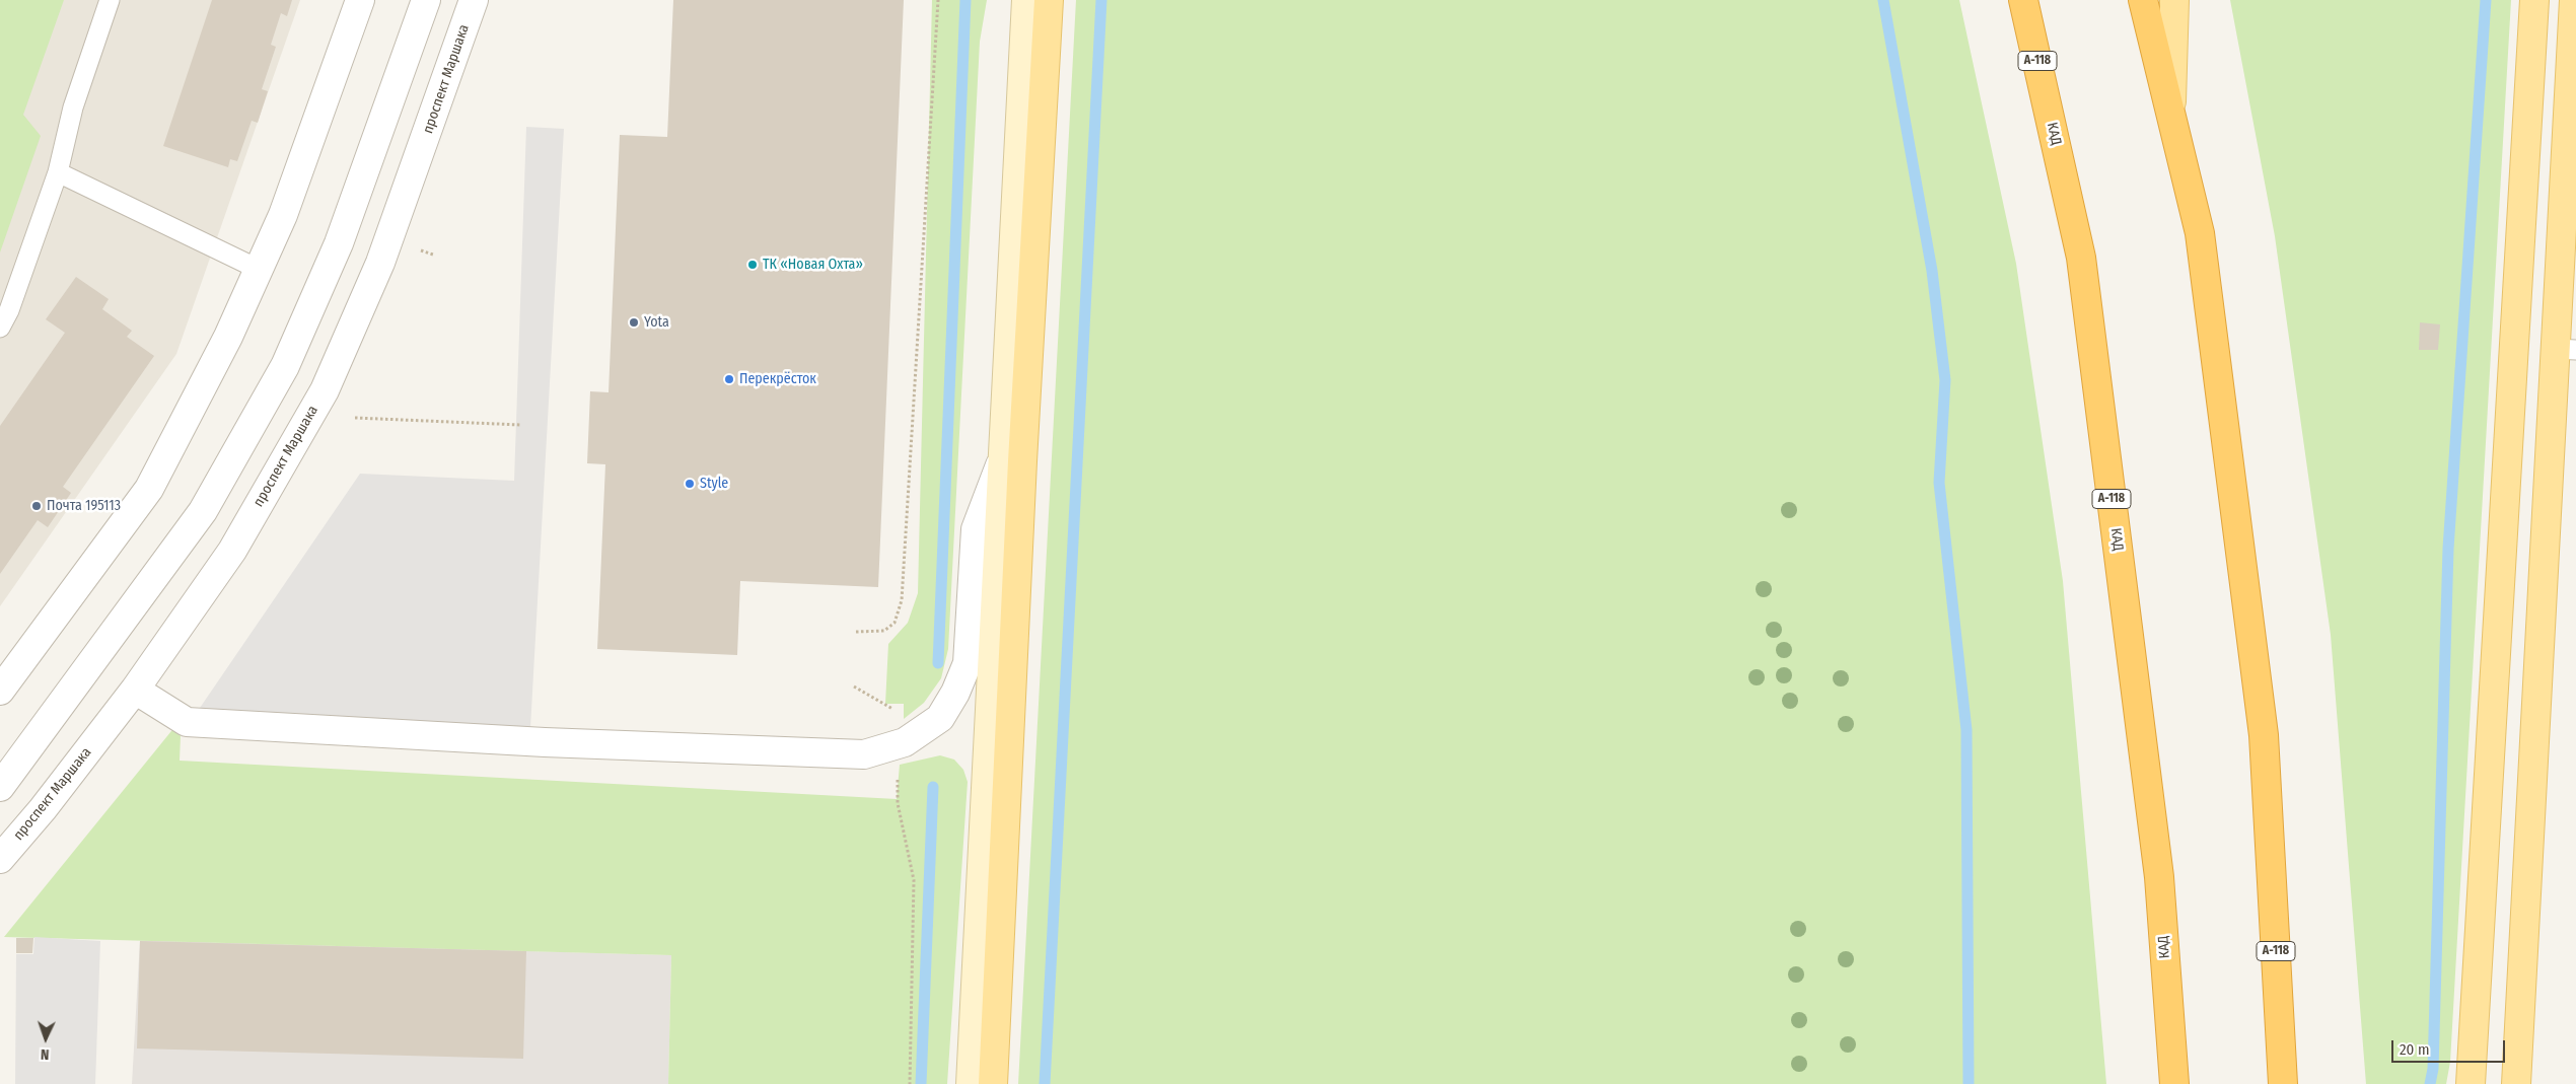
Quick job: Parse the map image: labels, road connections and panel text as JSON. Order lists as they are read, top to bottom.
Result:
{
  "streets": {
    "highway": ["А-118", "КАД"],
    "street": ["проспект Маршака"]
  },
  "places": [
    "ТК «Новая Охта»",
    "Yota",
    "Перекрёсток",
    "Style",
    "Почта 195113"
  ],
  "scale_bar": "20 m",
  "north": "bottom"
}
